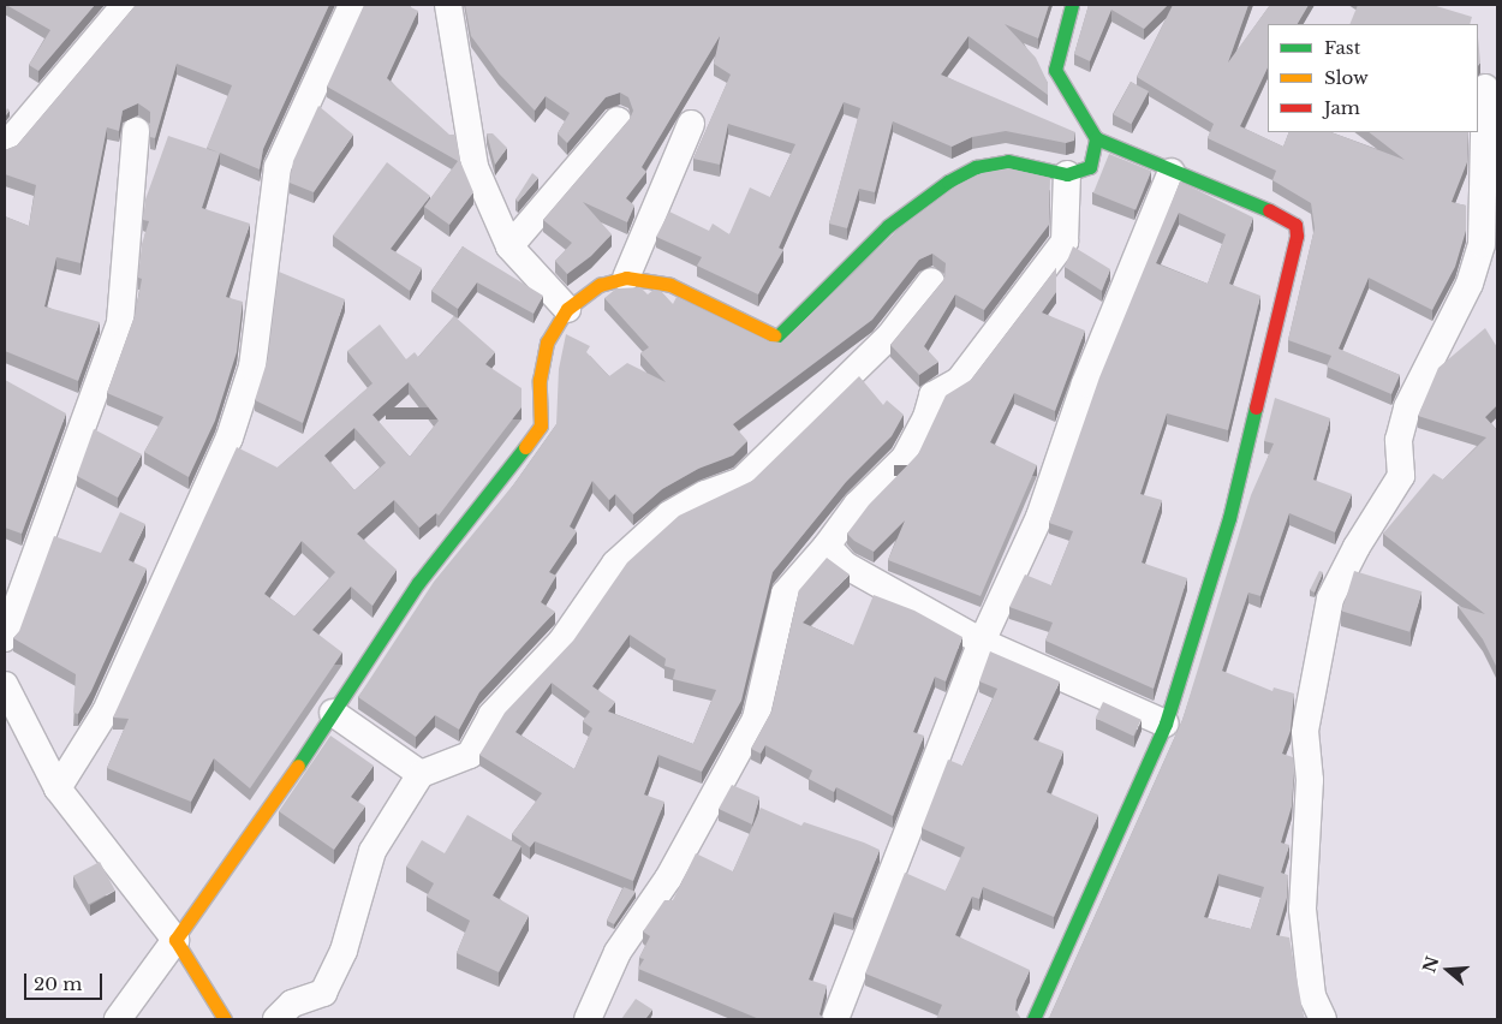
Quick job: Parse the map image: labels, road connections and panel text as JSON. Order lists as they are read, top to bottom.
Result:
{
  "legend": ["Fast", "Slow", "Jam"],
  "scale_bar": "20 m",
  "north": "left"
}
